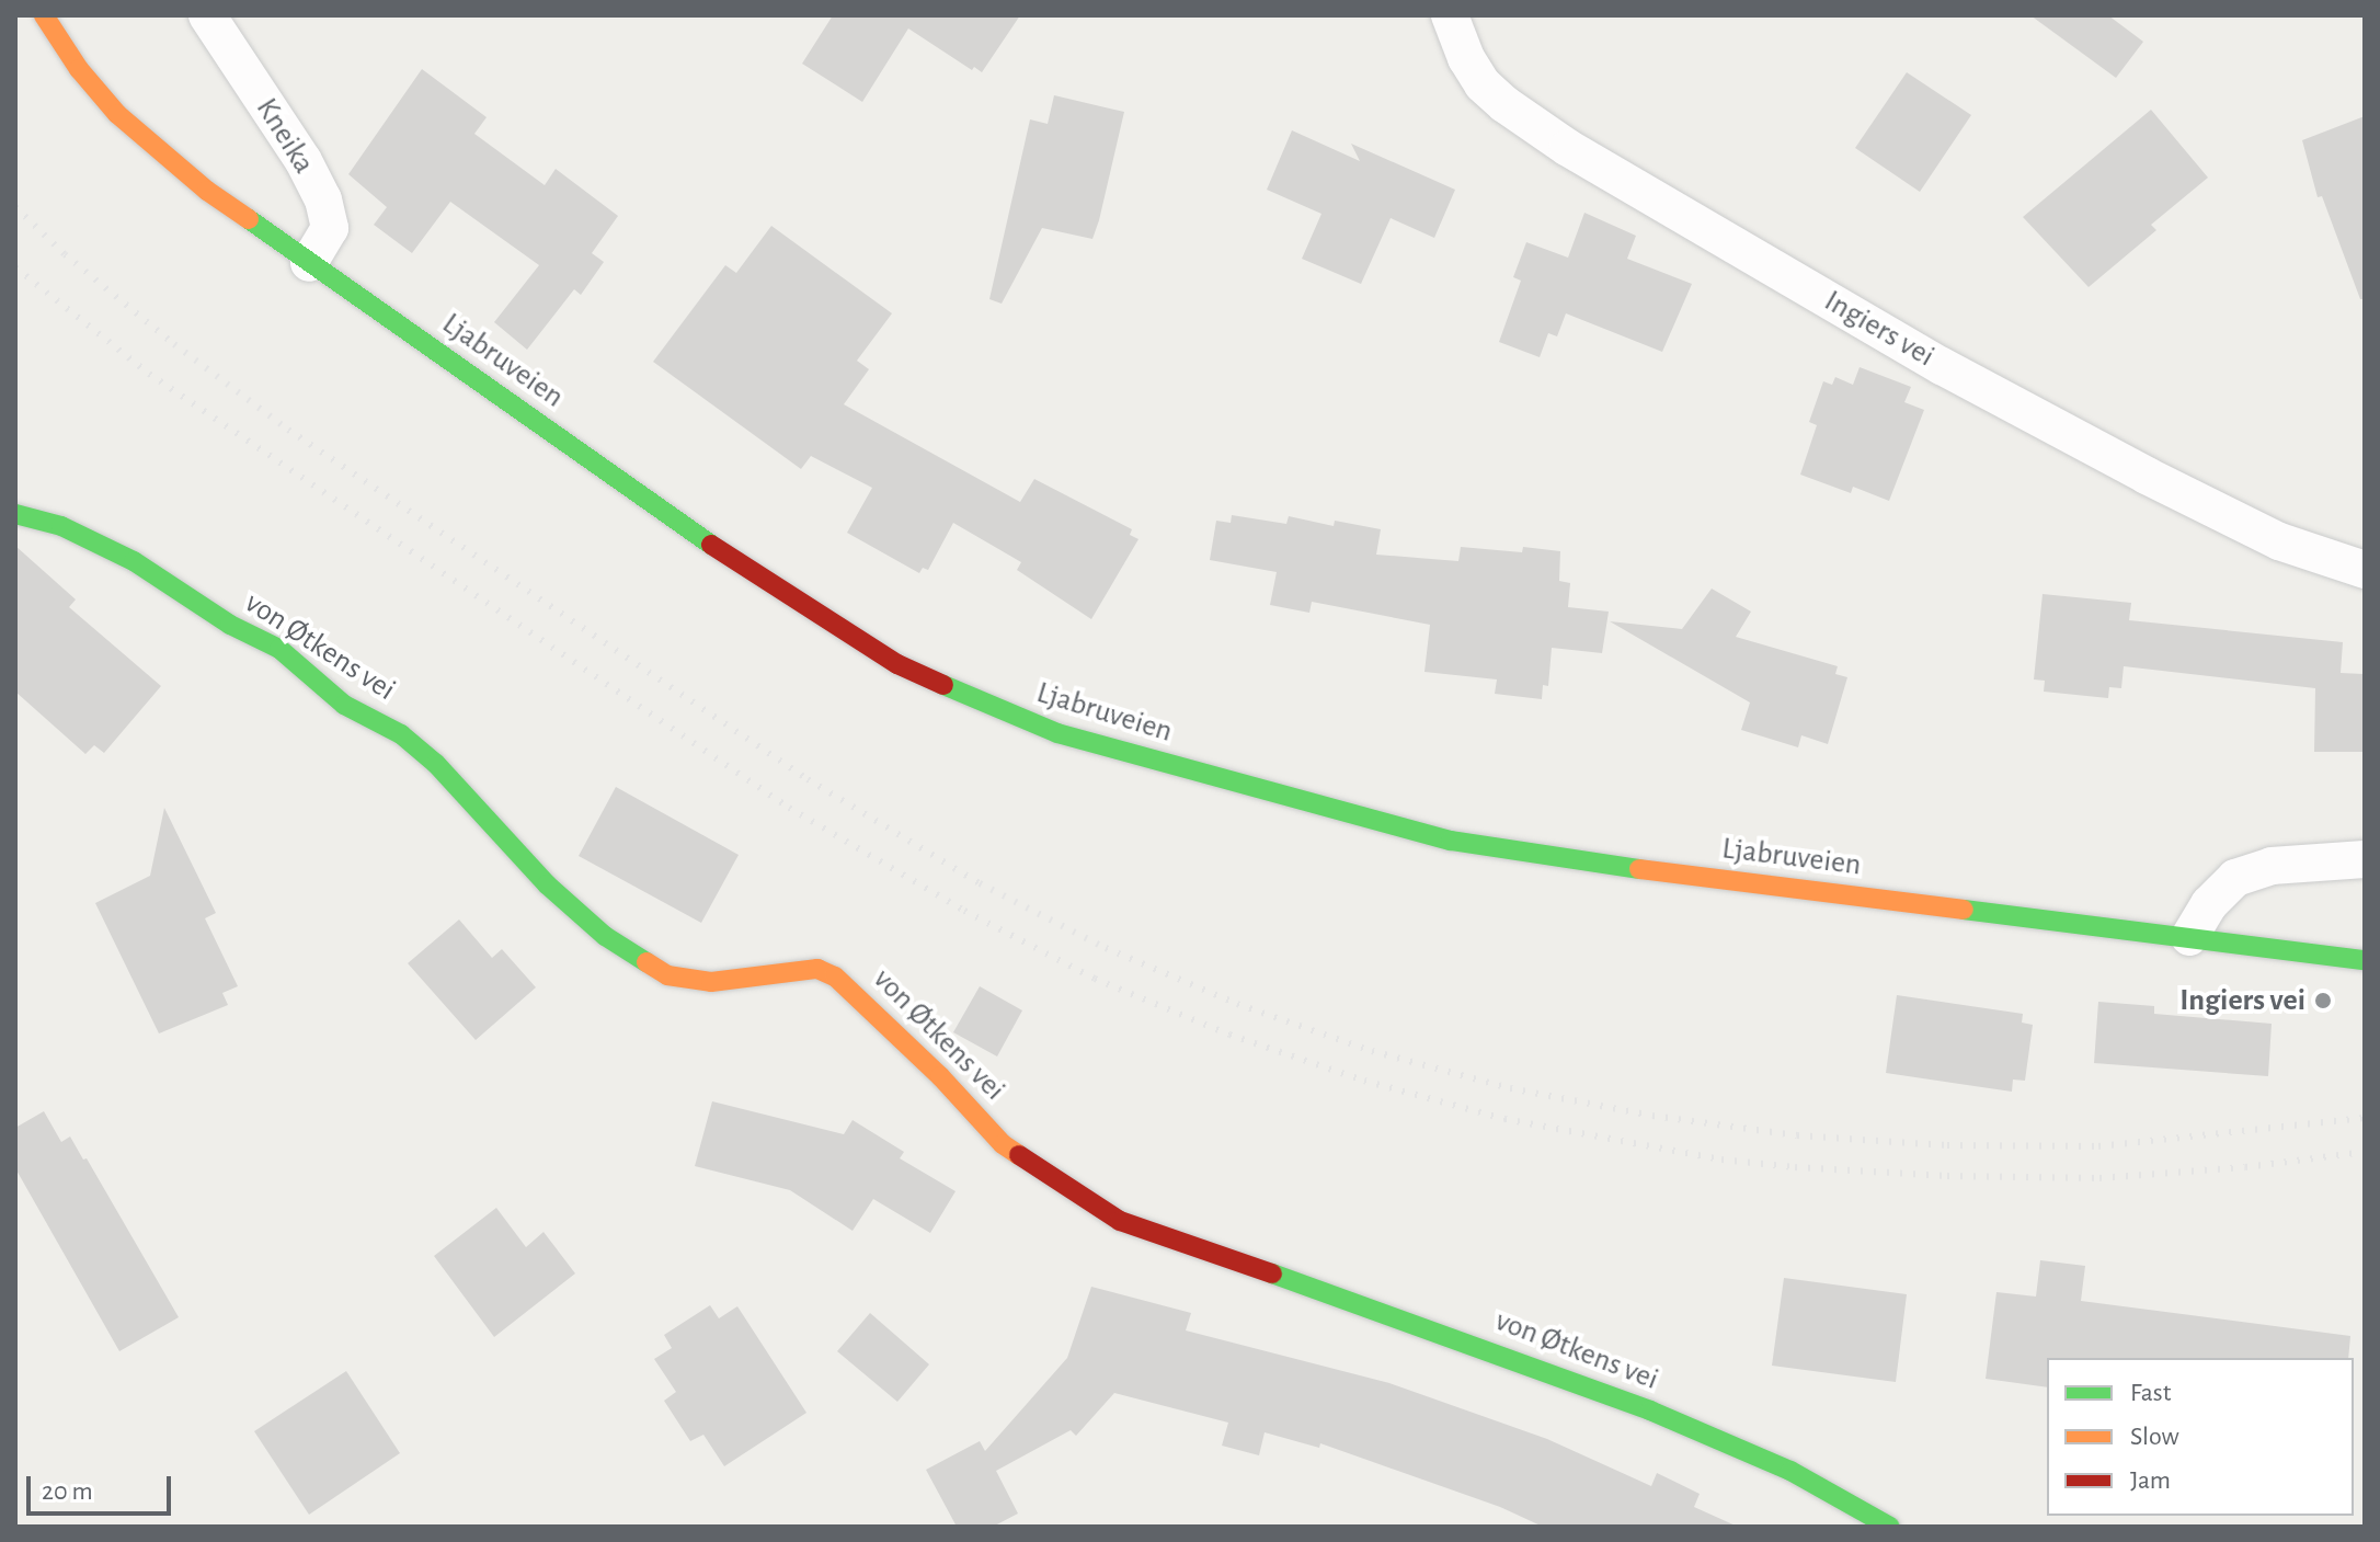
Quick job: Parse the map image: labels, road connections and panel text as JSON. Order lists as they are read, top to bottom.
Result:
{
  "streets": {
    "street": [
      "Kneika",
      "Ingiers vei",
      "Ljabruveien",
      "von Øtkens vei"
    ]
  },
  "crossings": [
    ["Kneika", "Ljabruveien"]
  ],
  "places": ["Ingiers vei"],
  "legend": ["Fast", "Slow", "Jam"],
  "scale_bar": "20 m"
}
